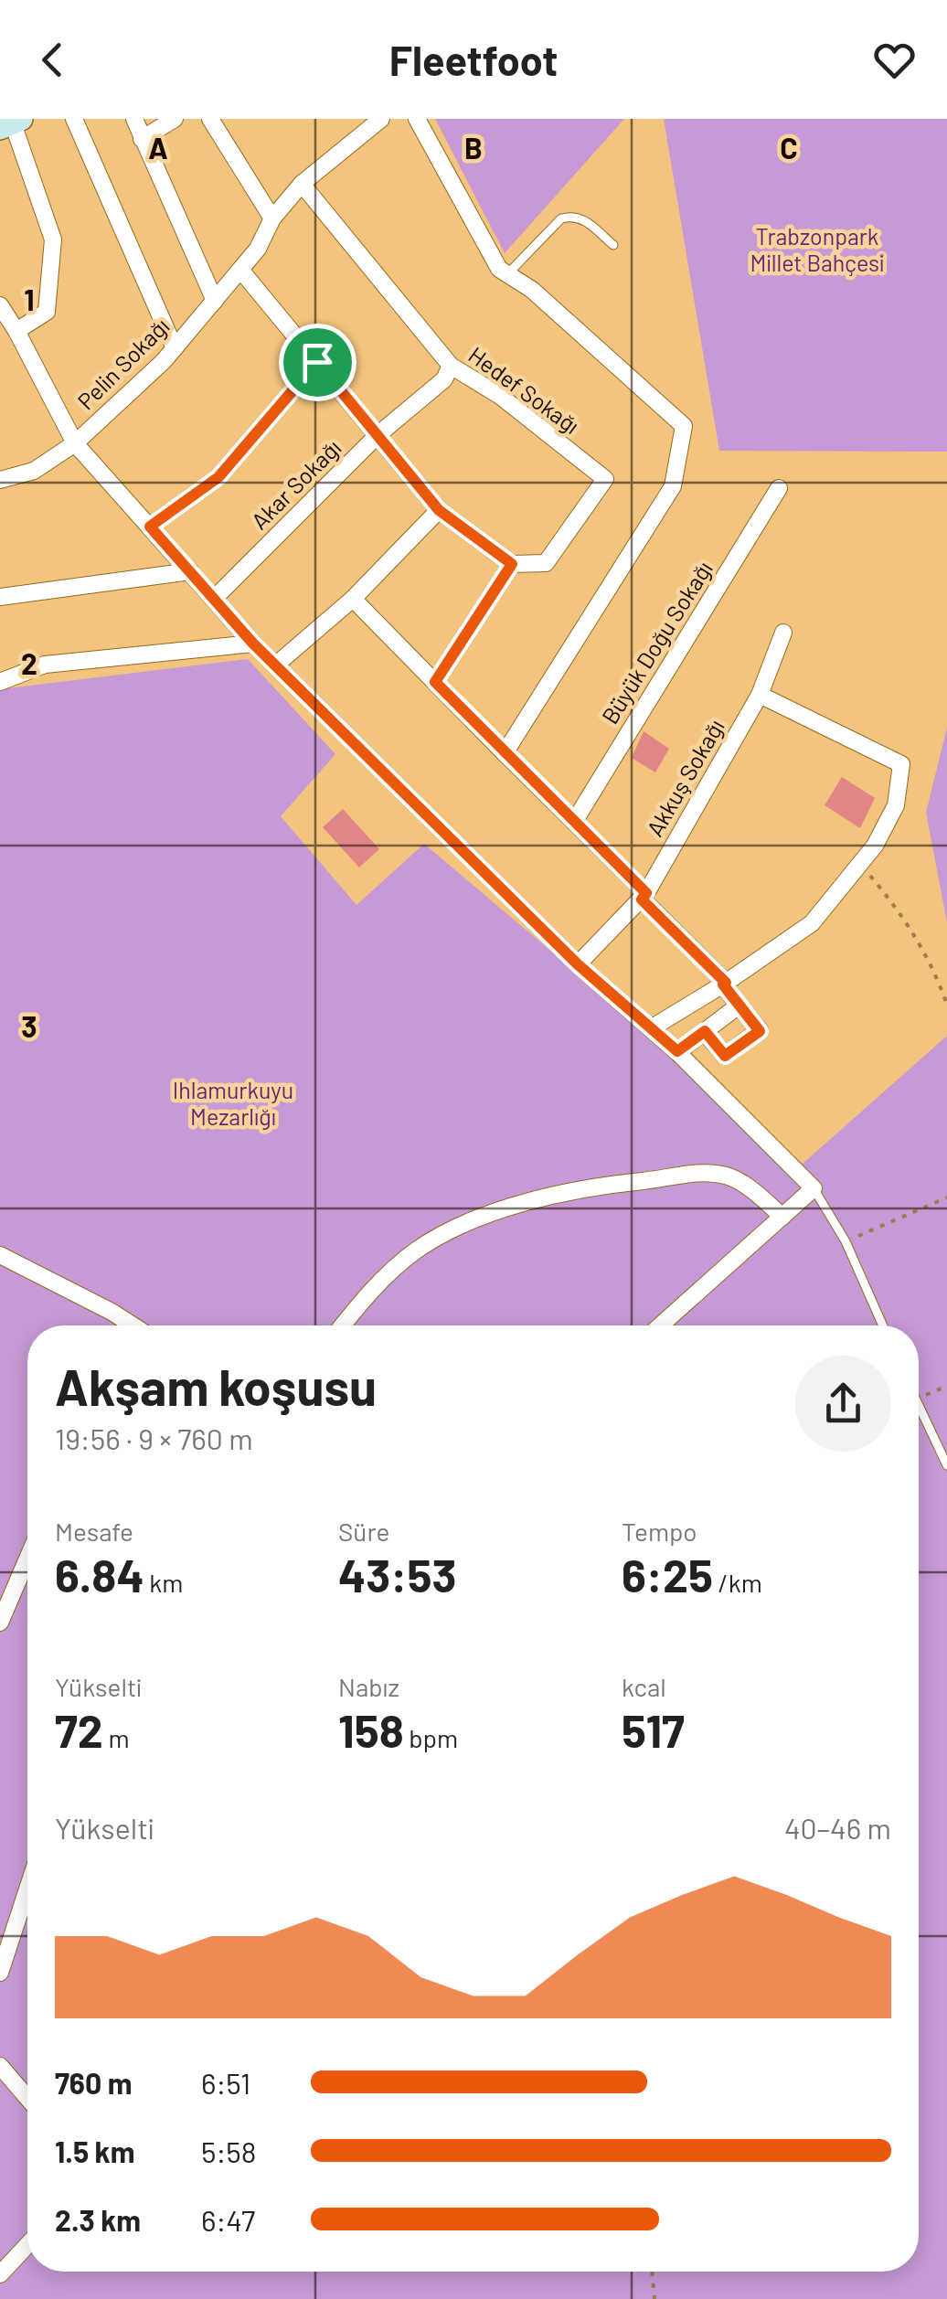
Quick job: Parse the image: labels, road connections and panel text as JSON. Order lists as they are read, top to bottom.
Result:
{
  "streets": {
    "street": [
      "Pelin Sokağı",
      "Hedef Sokağı",
      "Akar Sokağı",
      "Büyük Doğu Sokağı",
      "Akkuş Sokağı"
    ]
  },
  "crossings": [
    ["Pelin Sokağı", "Hedef Sokağı"],
    ["Pelin Sokağı", "Akar Sokağı"],
    ["Pelin Sokağı", "Akkuş Sokağı"],
    ["Hedef Sokağı", "Akar Sokağı"]
  ],
  "parks": ["Trabzonpark Millet Bahçesi", "Ihlamurkuyu Mezarlığı"],
  "page": {
    "header": "Fleetfoot",
    "heading": ["Akşam koşusu", "19:56 · 9 × 760 m"],
    "stats": [
      ["Mesafe", "6.84 km"],
      ["Süre", "43:53"],
      ["Tempo", "6:25 /km"],
      ["Yükselti", "72 m"],
      ["Nabız", "158 bpm"],
      ["kcal", "517"]
    ],
    "chart": ["Yükselti", "40–46 m"],
    "list": [
      {
        "name": "760 m",
        "note": "6:51"
      },
      {
        "name": "1.5 km",
        "note": "5:58"
      },
      {
        "name": "2.3 km",
        "note": "6:47"
      }
    ]
  },
  "grid": {
    "columns": ["A", "B", "C"],
    "rows": ["1", "2", "3"]
  }
}
